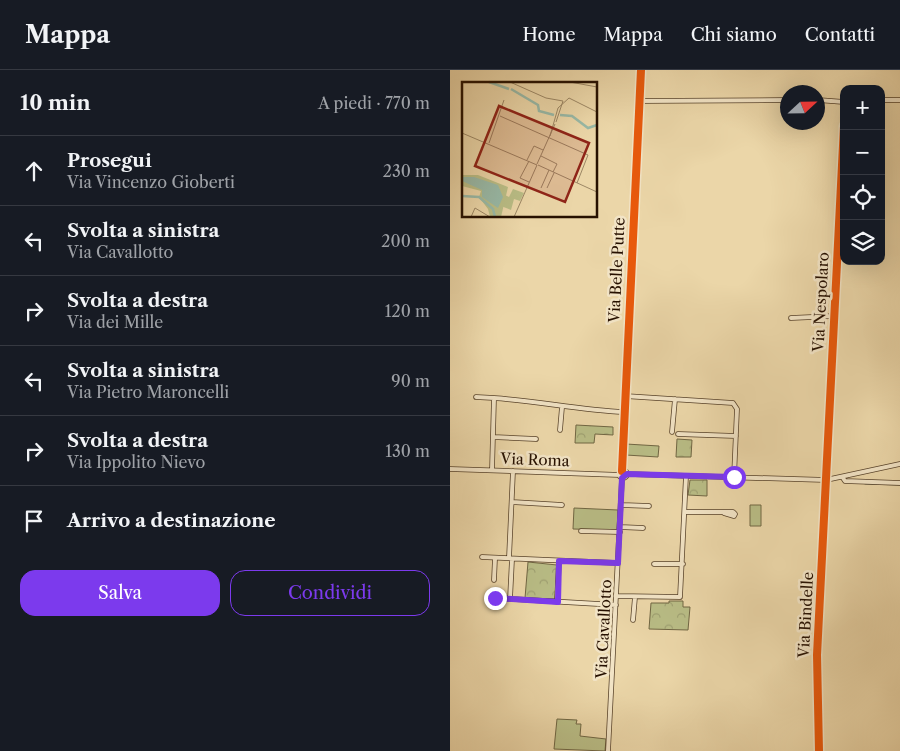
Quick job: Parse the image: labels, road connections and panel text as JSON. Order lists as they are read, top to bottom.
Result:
{
  "streets": {
    "street": [
      "Via Belle Putte",
      "Via Nespolaro",
      "Via Roma",
      "Via Bindelle",
      "Via Cavallotto"
    ]
  },
  "crossings": [
    ["Via Belle Putte", "Via Roma"],
    ["Via Belle Putte", "Via Cavallotto"],
    ["Via Nespolaro", "Via Bindelle"],
    ["Via Roma", "Via Cavallotto"]
  ],
  "north": "right",
  "page": {
    "header": "Mappa",
    "nav": [
      "Home",
      "Mappa",
      "Chi siamo",
      "Contatti"
    ],
    "heading": ["10 min", "A piedi · 770 m"],
    "map_buttons": ["+", "−"],
    "list": [
      ["Prosegui", "Via Vincenzo Gioberti", "230 m"],
      ["Svolta a sinistra", "Via Cavallotto", "200 m"],
      ["Svolta a destra", "Via dei Mille", "120 m"],
      ["Svolta a sinistra", "Via Pietro Maroncelli", "90 m"],
      ["Svolta a destra", "Via Ippolito Nievo", "130 m"],
      "Arrivo a destinazione"
    ],
    "buttons": ["Salva", "Condividi"]
  }
}
